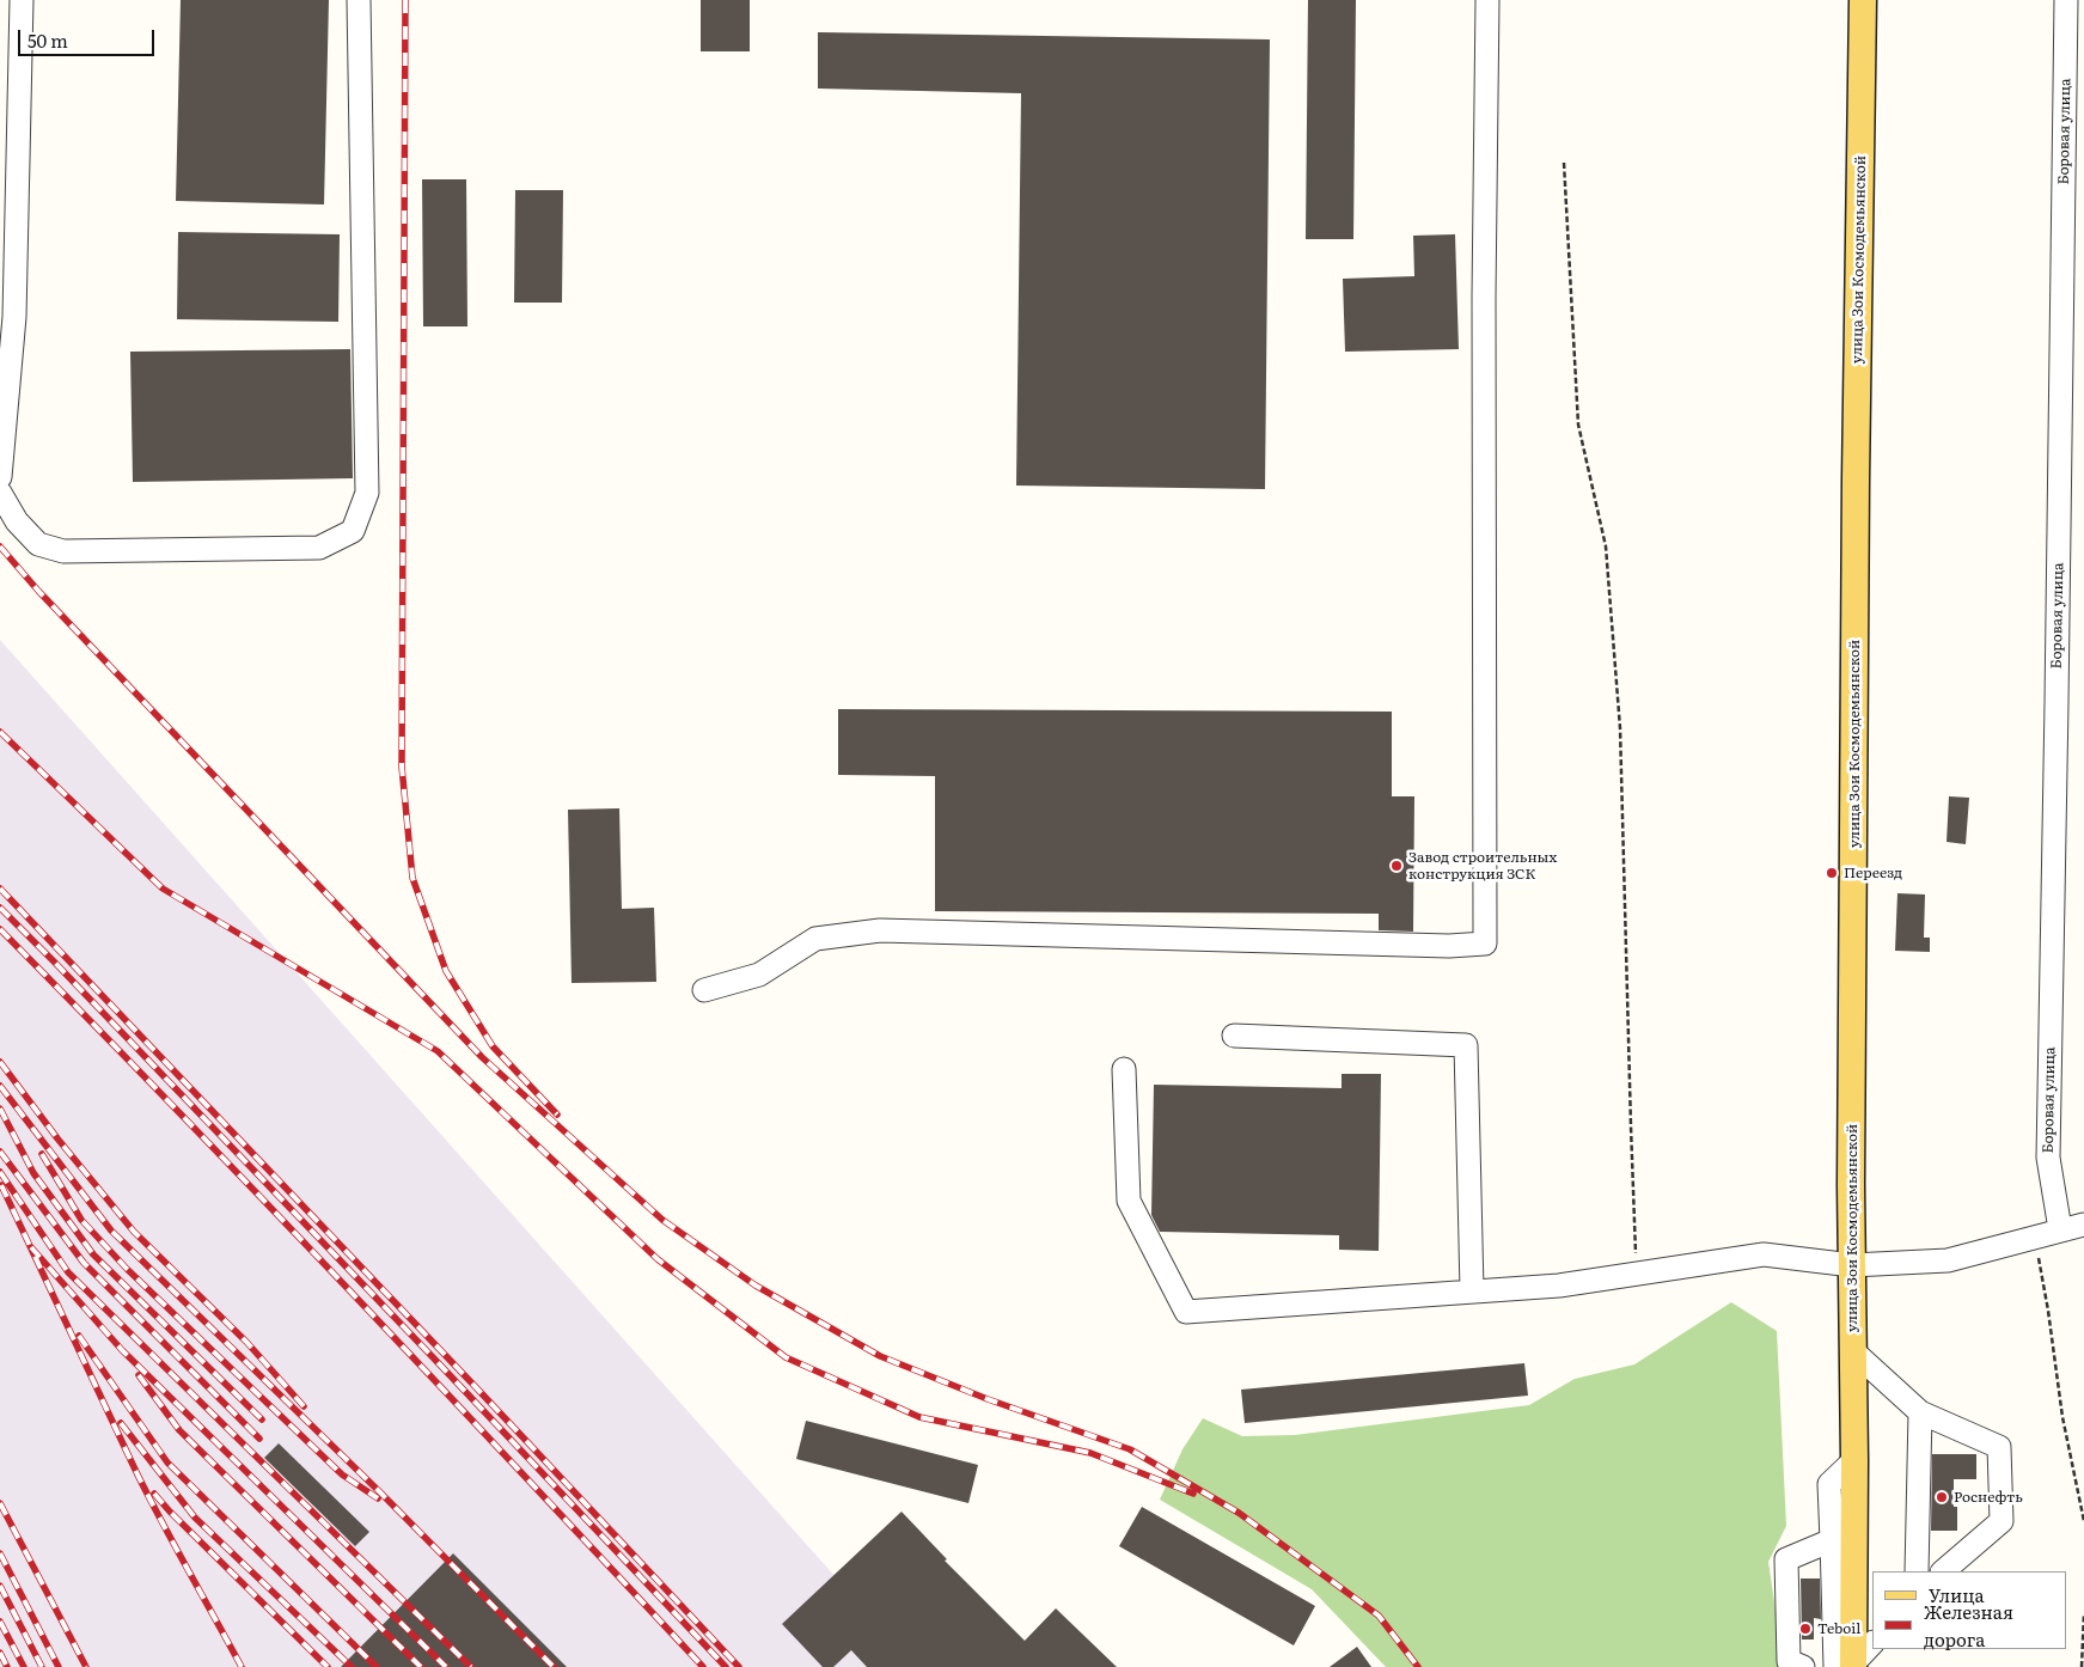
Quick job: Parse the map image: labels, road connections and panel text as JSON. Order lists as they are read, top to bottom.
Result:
{
  "streets": {
    "main road": ["улица Зои Космодемьянской"],
    "street": ["Боровая улица"]
  },
  "places": [
    "Завод строительных конструкция ЗСК",
    "Переезд",
    "Роснефть",
    "Teboil"
  ],
  "legend": ["Улица", "Железная дорога"],
  "scale_bar": "50 m"
}
